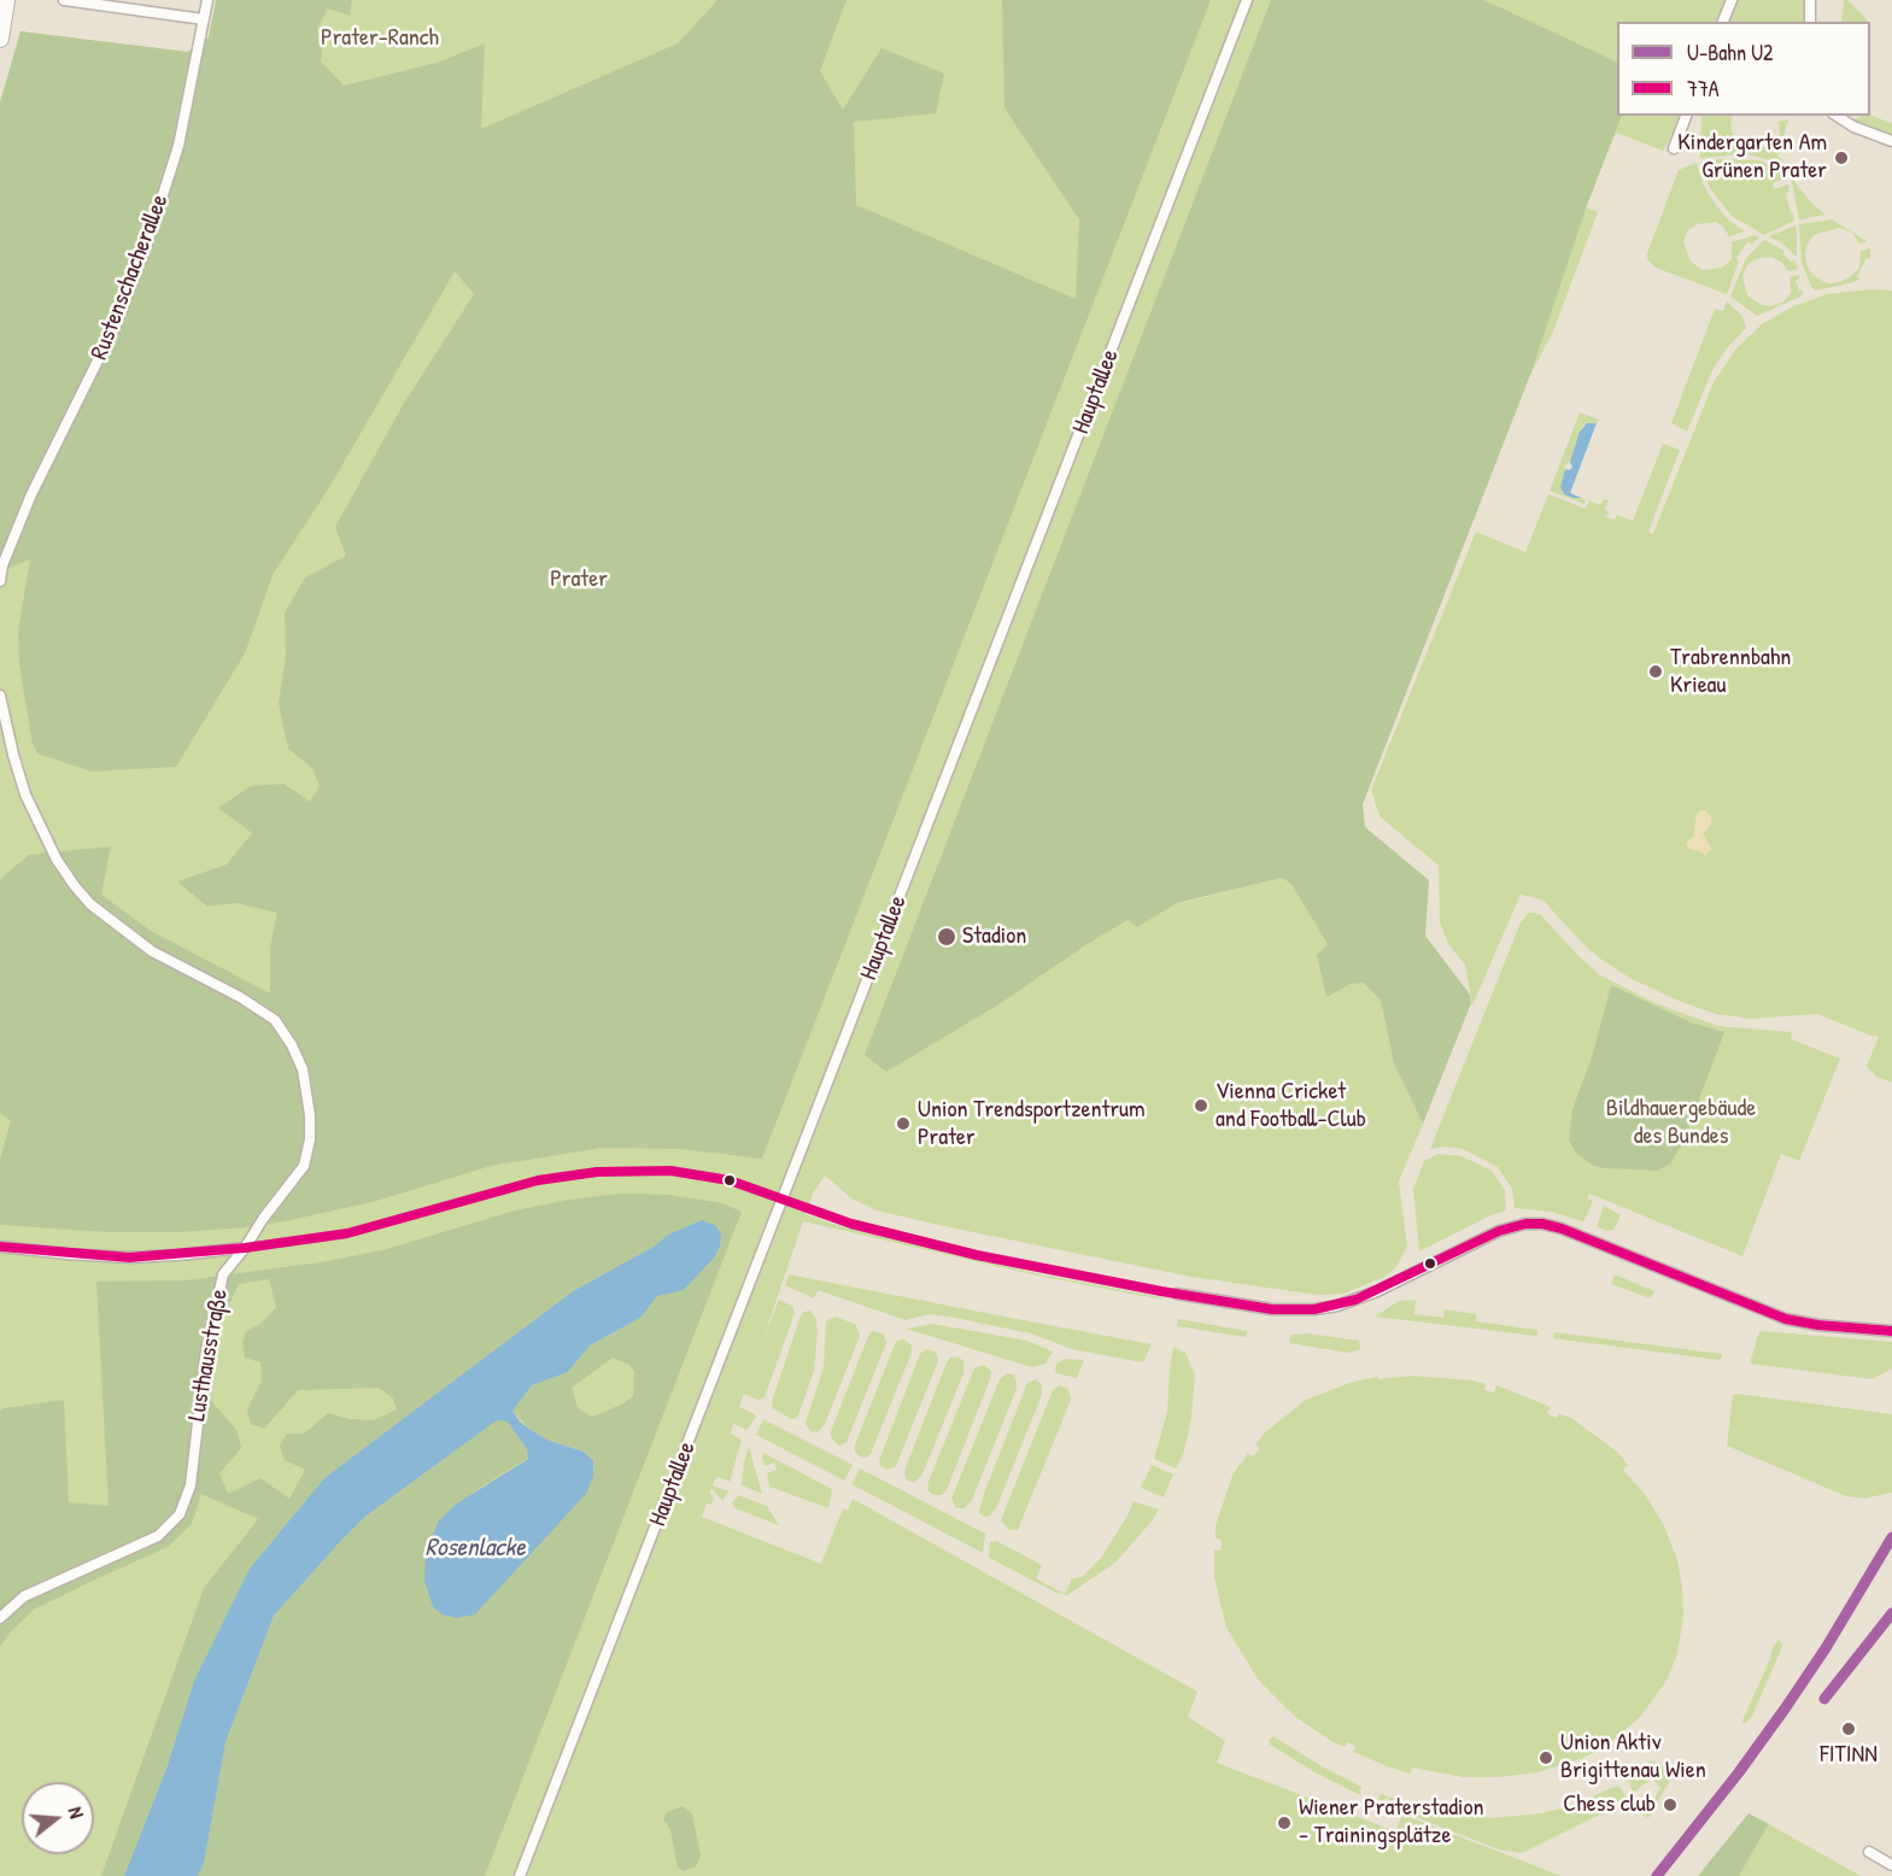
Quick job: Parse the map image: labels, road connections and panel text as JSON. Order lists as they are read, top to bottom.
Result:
{
  "streets": {
    "street": ["Rustenschacherallee", "Hauptallee", "Lusthausstraße"]
  },
  "water": ["Rosenlacke"],
  "parks": ["Prater-Ranch", "Prater", "Bildhauergebäude des Bundes"],
  "places": [
    "Kindergarten Am Grünen Prater",
    "Trabrennbahn Krieau",
    "Stadion",
    "Vienna Cricket and Football-Club",
    "Union Trendsportzentrum Prater",
    "FITINN",
    "Union Aktiv Brigittenau Wien",
    "Chess club",
    "Wiener Praterstadion - Trainingsplätze"
  ],
  "lines": ["transit line 77A", "metro line U2"],
  "legend": ["U-Bahn U2", "77A"],
  "north": "right"
}
